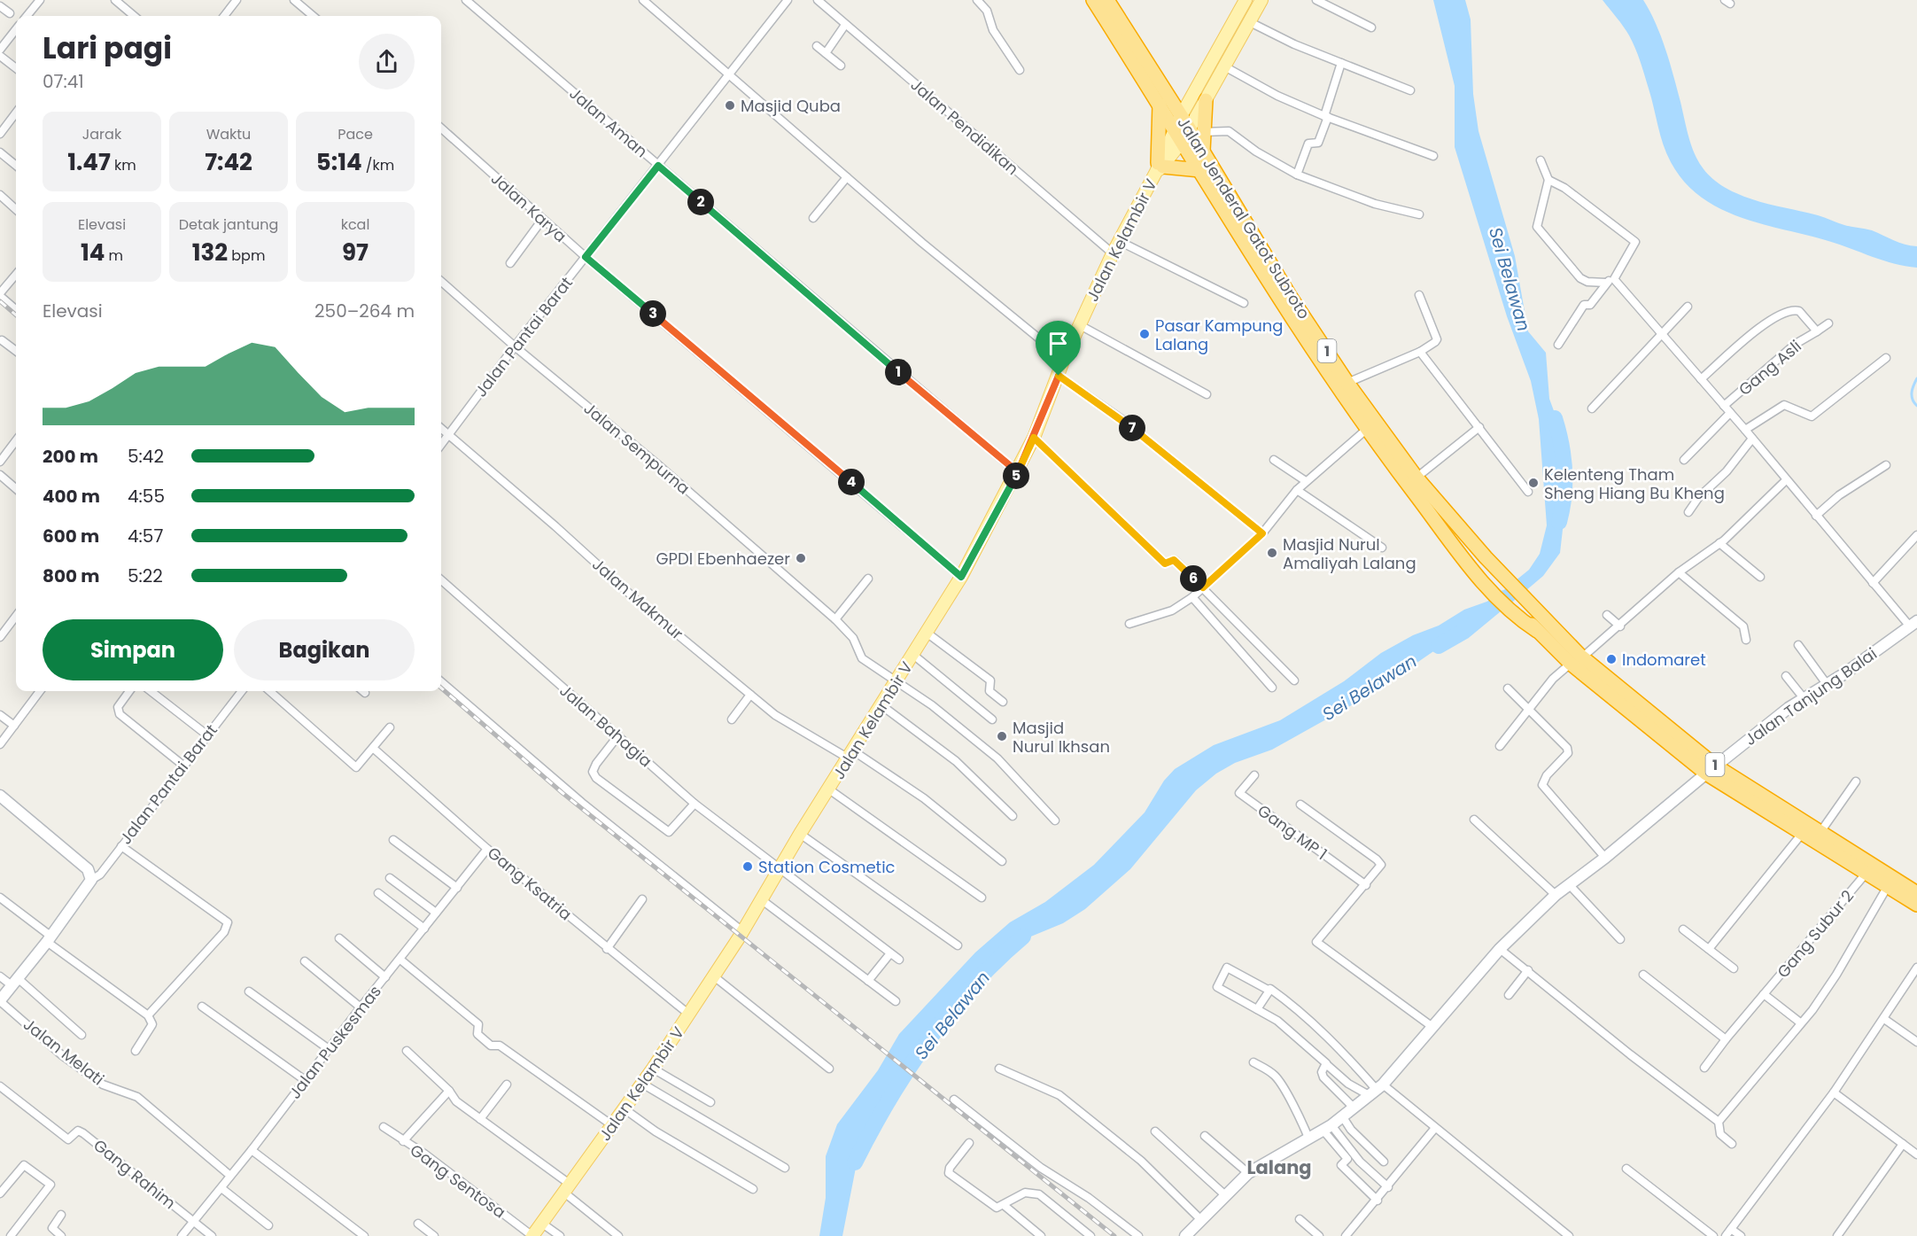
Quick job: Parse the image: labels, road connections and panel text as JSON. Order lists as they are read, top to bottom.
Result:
{
  "streets": {
    "highway": ["Jalan Jenderal Gatot Subroto", "1"],
    "main road": ["Jalan Kelambir V"],
    "street": [
      "Jalan Aman",
      "Jalan Pendidikan",
      "Jalan Karya",
      "Jalan Pantai Barat",
      "Gang Asli",
      "Jalan Sempurna",
      "Jalan Makmur",
      "Jalan Tanjung Balai",
      "Jalan Bahagia",
      "Gang MP 1",
      "Gang Ksatria",
      "Gang Subur 2",
      "Jalan Puskesmas",
      "Jalan Melati",
      "Gang Rahim",
      "Gang Sentosa"
    ]
  },
  "crossings": [
    ["Jalan Aman", "Jalan Kelambir V"],
    ["Jalan Aman", "Jalan Pantai Barat"],
    ["Jalan Pendidikan", "Jalan Kelambir V"],
    ["Jalan Karya", "Jalan Kelambir V"],
    ["Jalan Karya", "Jalan Pantai Barat"],
    ["Jalan Jenderal Gatot Subroto", "Jalan Kelambir V"],
    ["Jalan Jenderal Gatot Subroto", "1"],
    ["Jalan Kelambir V", "Jalan Sempurna"],
    ["Jalan Kelambir V", "Jalan Makmur"],
    ["Jalan Kelambir V", "Jalan Bahagia"],
    ["Jalan Kelambir V", "Gang Ksatria"],
    ["Jalan Kelambir V", "Gang Sentosa"],
    ["Jalan Pantai Barat", "Jalan Sempurna"],
    ["Jalan Pantai Barat", "Jalan Makmur"],
    ["1", "Jalan Tanjung Balai"],
    ["1", "Gang Subur 2"],
    ["Gang Ksatria", "Jalan Puskesmas"],
    ["Jalan Puskesmas", "Jalan Melati"],
    ["Jalan Puskesmas", "Gang Rahim"]
  ],
  "districts": ["Lalang"],
  "water": ["Sei Belawan"],
  "places": [
    "Masjid Quba",
    "Pasar Kampung Lalang",
    "Kelenteng Tham Sheng Hiang Bu Kheng",
    "Masjid Nurul Amaliyah Lalang",
    "GPDI Ebenhaezer",
    "Indomaret",
    "Masjid Nurul Ikhsan",
    "Station Cosmetic"
  ],
  "page": {
    "heading": ["Lari pagi", "07:41"],
    "stats": [
      ["Jarak", "1.47 km"],
      ["Waktu", "7:42"],
      ["Pace", "5:14 /km"],
      ["Elevasi", "14 m"],
      ["Detak jantung", "132 bpm"],
      ["kcal", "97"]
    ],
    "pins": [
      "2",
      "3",
      "1",
      "7",
      "5",
      "4",
      "6"
    ],
    "chart": ["Elevasi", "250–264 m"],
    "list": [
      {
        "name": "200 m",
        "note": "5:42"
      },
      {
        "name": "400 m",
        "note": "4:55"
      },
      {
        "name": "600 m",
        "note": "4:57"
      },
      {
        "name": "800 m",
        "note": "5:22"
      }
    ],
    "buttons": ["Simpan", "Bagikan"]
  }
}
